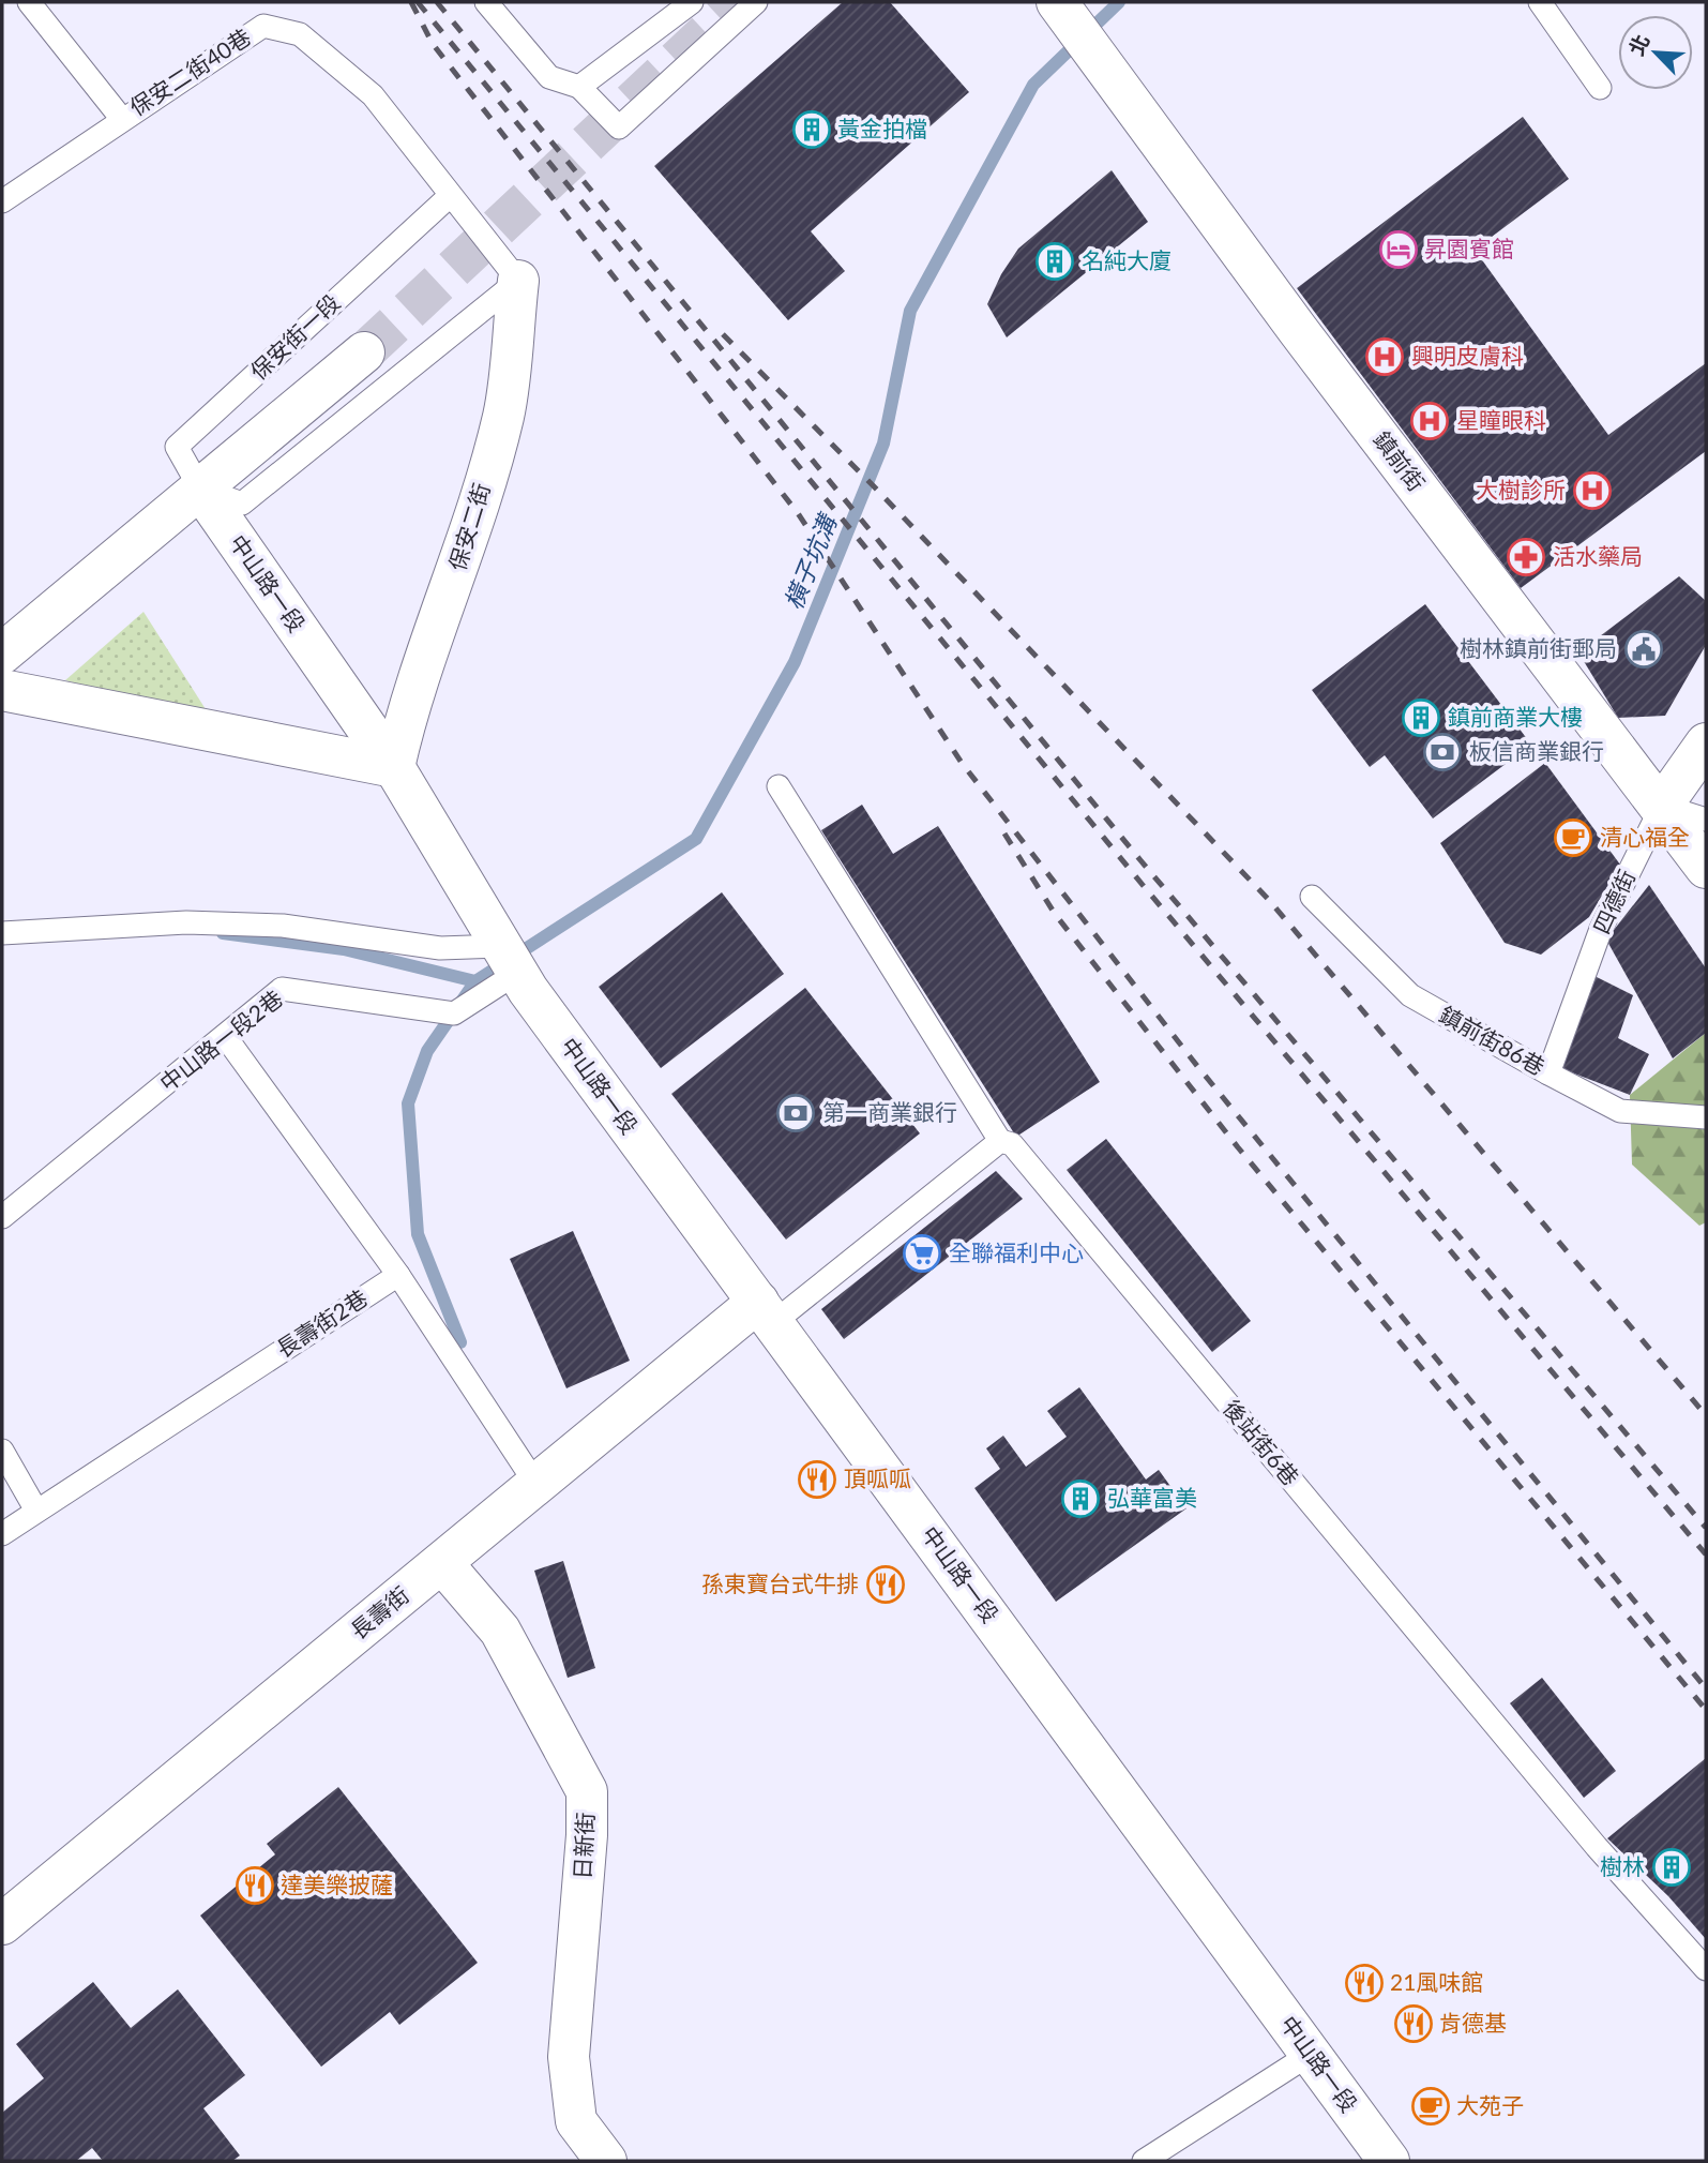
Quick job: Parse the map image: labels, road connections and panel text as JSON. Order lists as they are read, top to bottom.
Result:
{
  "streets": {
    "street": [
      "鎮前街",
      "保安二街",
      "中山路一段",
      "四德街",
      "長壽街",
      "日新街"
    ],
    "lane": [
      "保安二街40巷",
      "保安街一段",
      "中山路一段2巷",
      "鎮前街86巷",
      "長壽街2巷",
      "後站街6巷"
    ]
  },
  "crossings": [
    ["保安二街40巷", "保安街一段"],
    ["保安二街40巷", "保安二街"],
    ["保安街一段", "中山路一段"],
    ["鎮前街", "四德街"],
    ["保安二街", "中山路一段"],
    ["中山路一段", "中山路一段2巷"],
    ["中山路一段", "長壽街"],
    ["四德街", "鎮前街86巷"],
    ["長壽街", "日新街"]
  ],
  "water": ["橫子坑溝"],
  "places": {
    "building": [
      "黃金拍檔",
      "名純大廈",
      "鎮前商業大樓",
      "弘華富美",
      "樹林"
    ],
    "hotel": ["昇園賓館"],
    "hospital": ["興明皮膚科", "星瞳眼科", "大樹診所"],
    "pharmacy": ["活水藥局"],
    "public building": ["樹林鎮前街郵局"],
    "bank": ["板信商業銀行", "第一商業銀行"],
    "cafe": ["清心福全", "大苑子"],
    "supermarket": ["全聯福利中心"],
    "restaurant": [
      "頂呱呱",
      "孫東寶台式牛排",
      "達美樂披薩",
      "21風味館",
      "肯德基"
    ]
  },
  "north": "top left"
}
